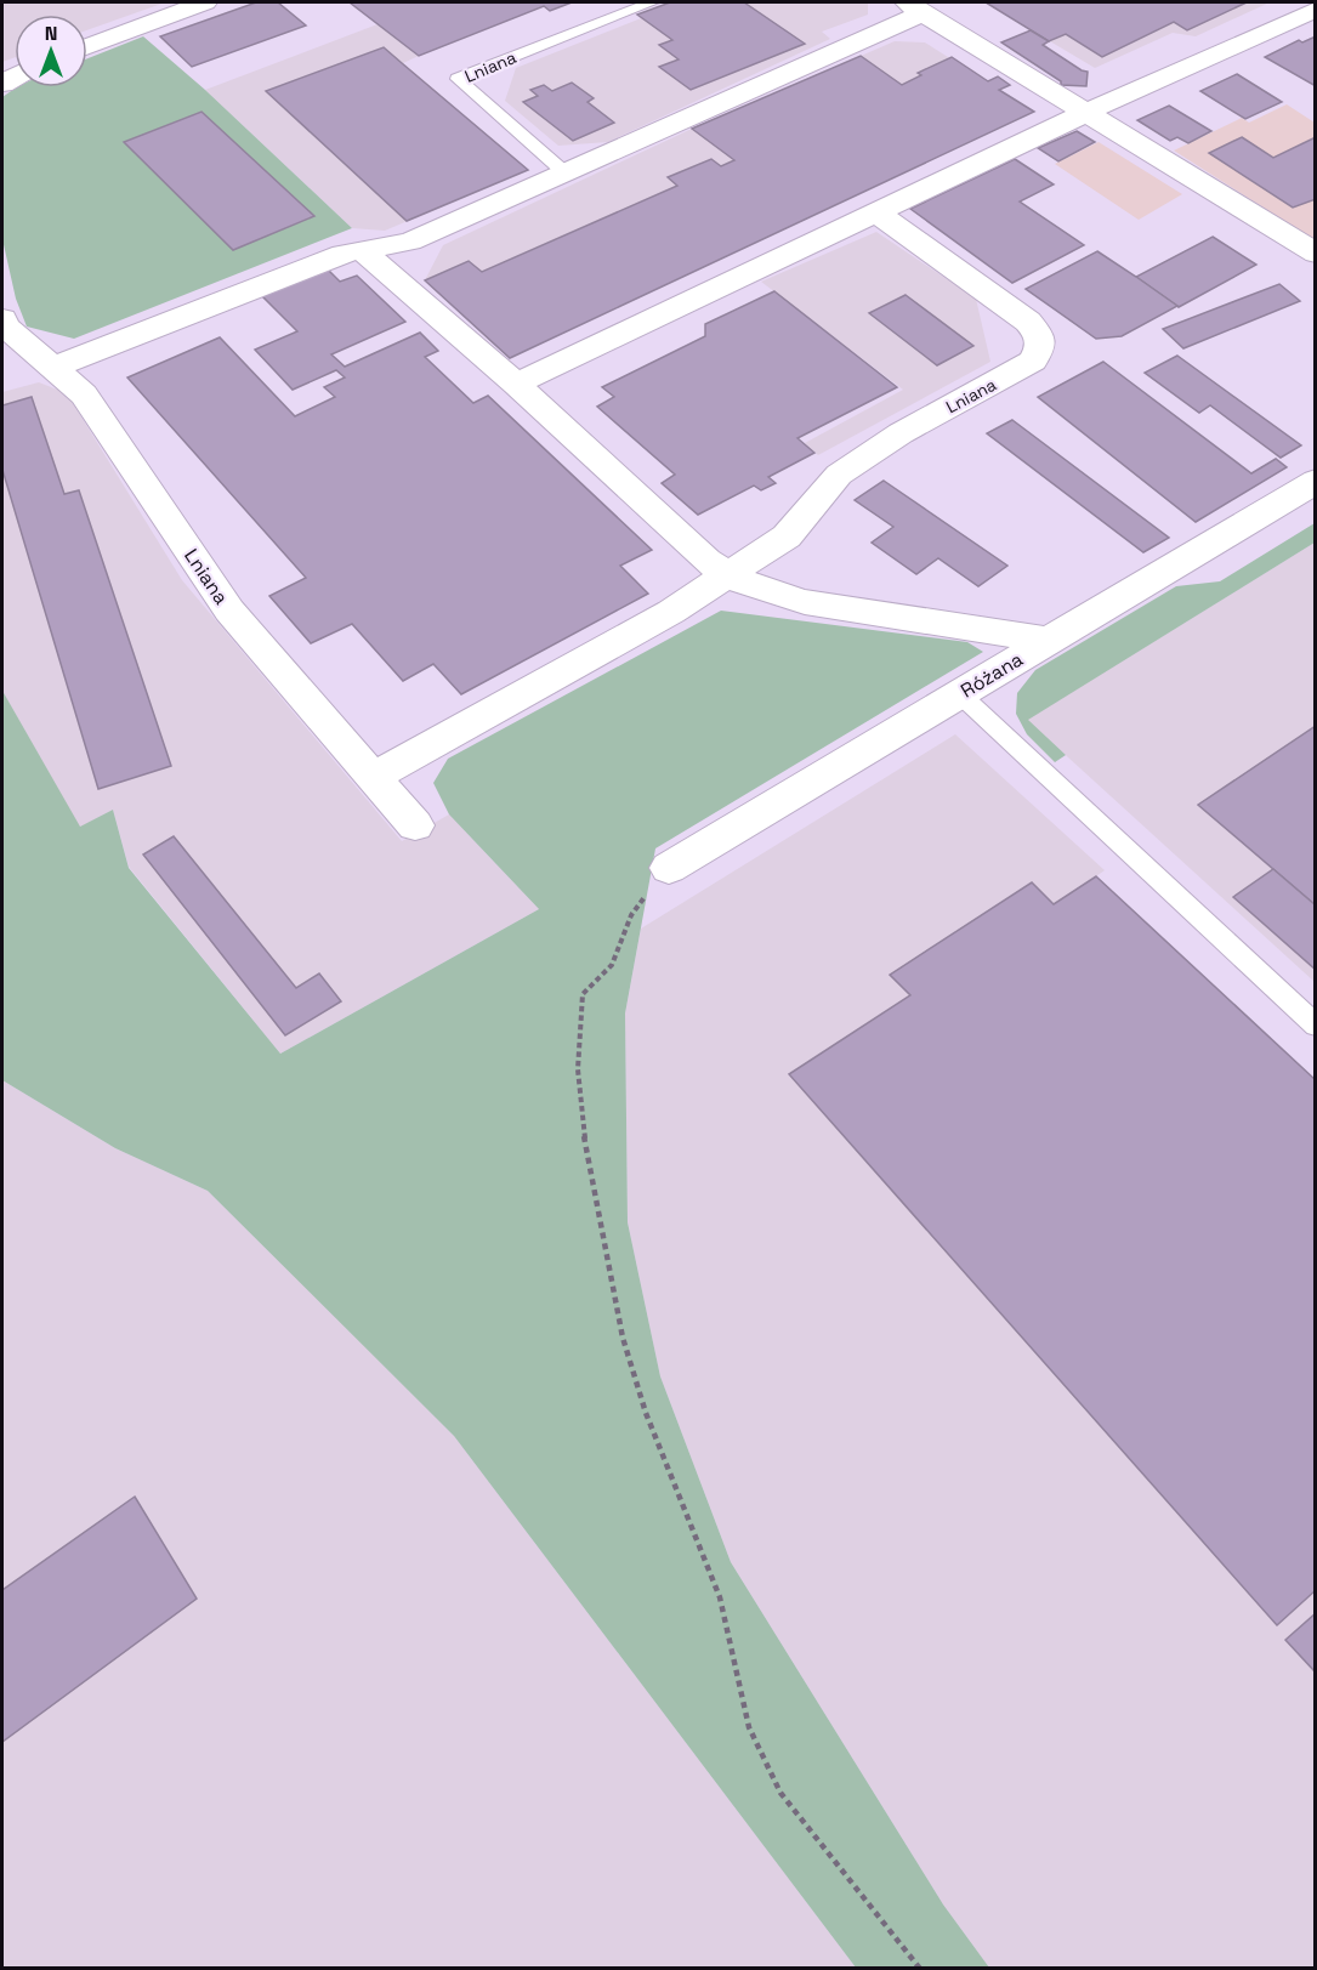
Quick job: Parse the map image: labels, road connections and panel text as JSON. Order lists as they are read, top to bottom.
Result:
{
  "streets": {
    "street": ["Lniana", "Różana"]
  },
  "north": "top"
}
